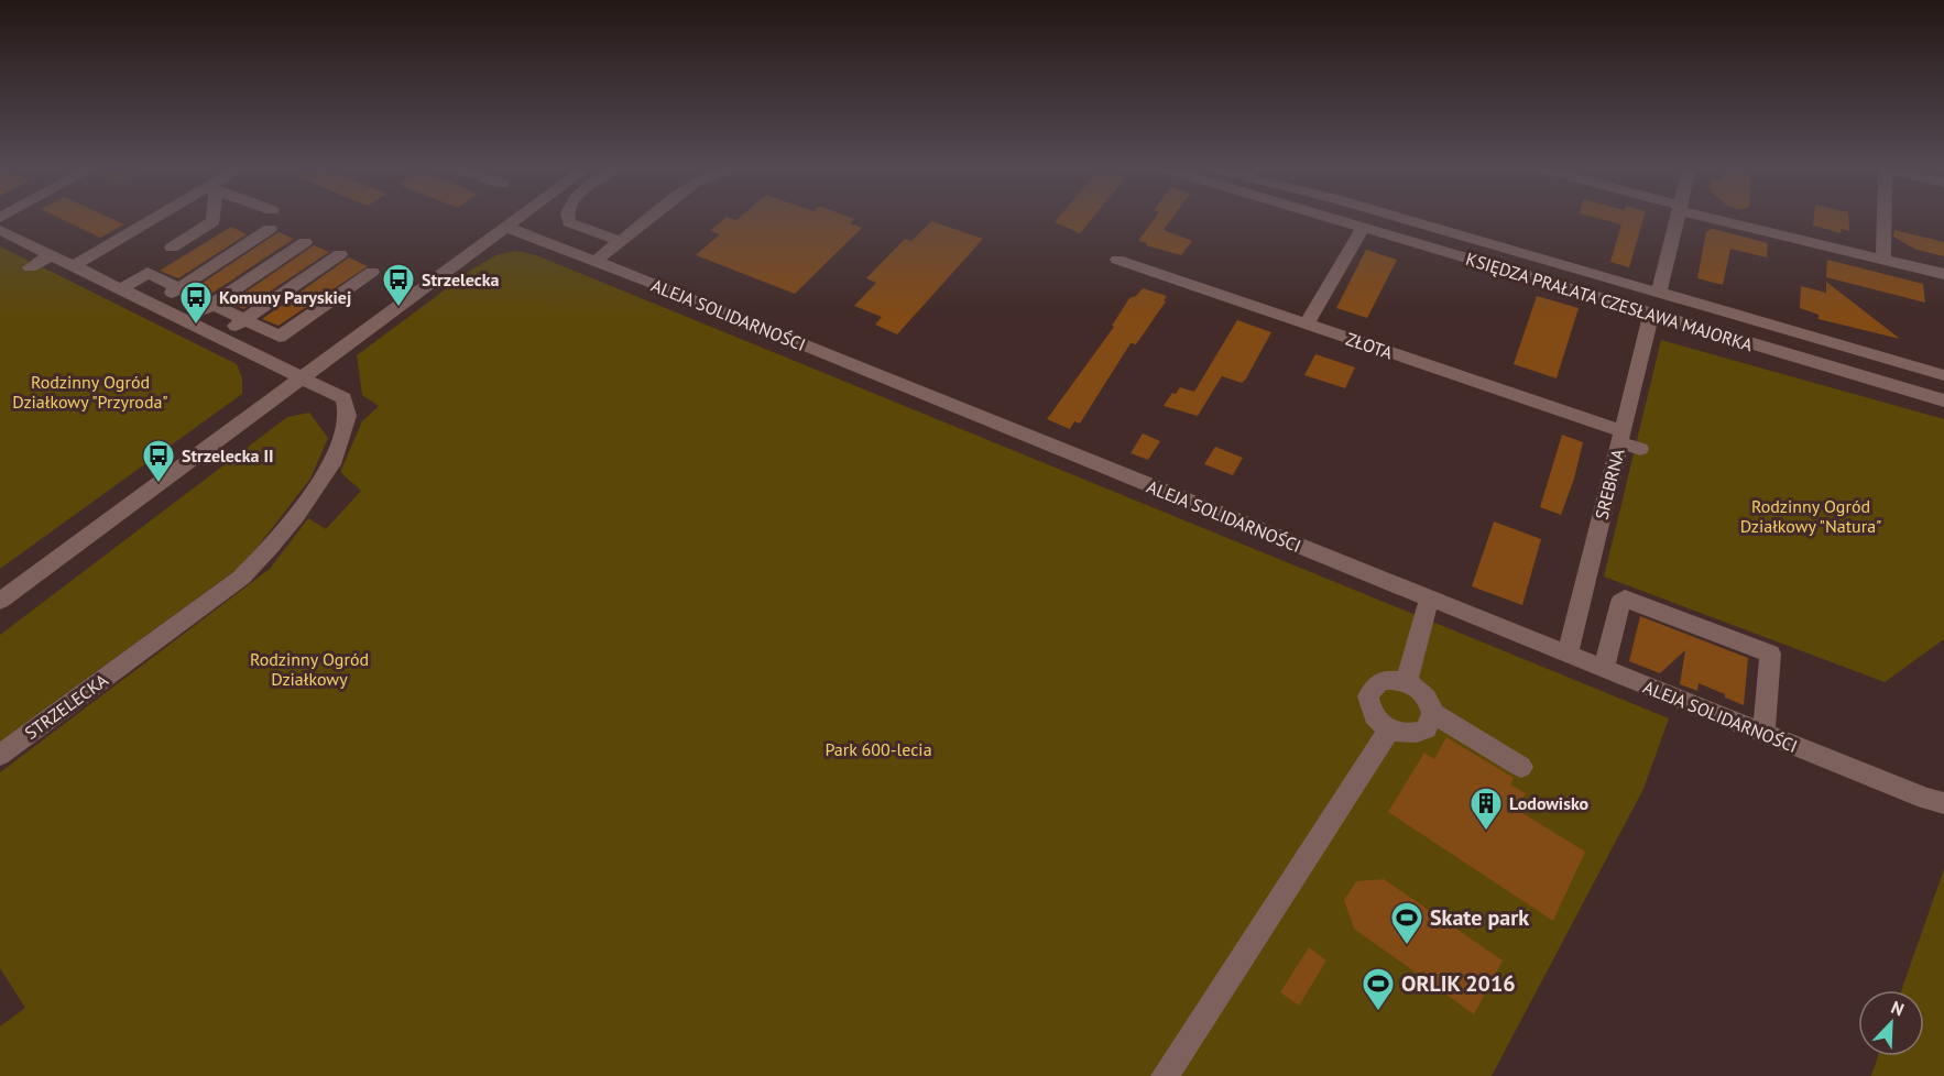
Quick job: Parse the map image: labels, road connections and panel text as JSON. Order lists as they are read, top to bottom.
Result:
{
  "streets": {
    "street": [
      "KSIĘDZA PRAŁATA CZESŁAWA MAJORKA",
      "ALEJA SOLIDARNOŚCI",
      "ZŁOTA",
      "SREBRNA",
      "STRZELECKA"
    ]
  },
  "crossings": [
    ["KSIĘDZA PRAŁATA CZESŁAWA MAJORKA", "SREBRNA"],
    ["ALEJA SOLIDARNOŚCI", "SREBRNA"],
    ["ZŁOTA", "SREBRNA"]
  ],
  "parks": [
    "Rodzinny Ogród Działkowy \"Przyroda\"",
    "Rodzinny Ogród Działkowy \"Natura\"",
    "Rodzinny Ogród Działkowy",
    "Park 600-lecia"
  ],
  "places": {
    "bus stop": ["Strzelecka", "Komuny Paryskiej", "Strzelecka II"],
    "building": ["Lodowisko"],
    "sports": ["Skate park", "ORLIK 2016"]
  },
  "north": "top right"
}
